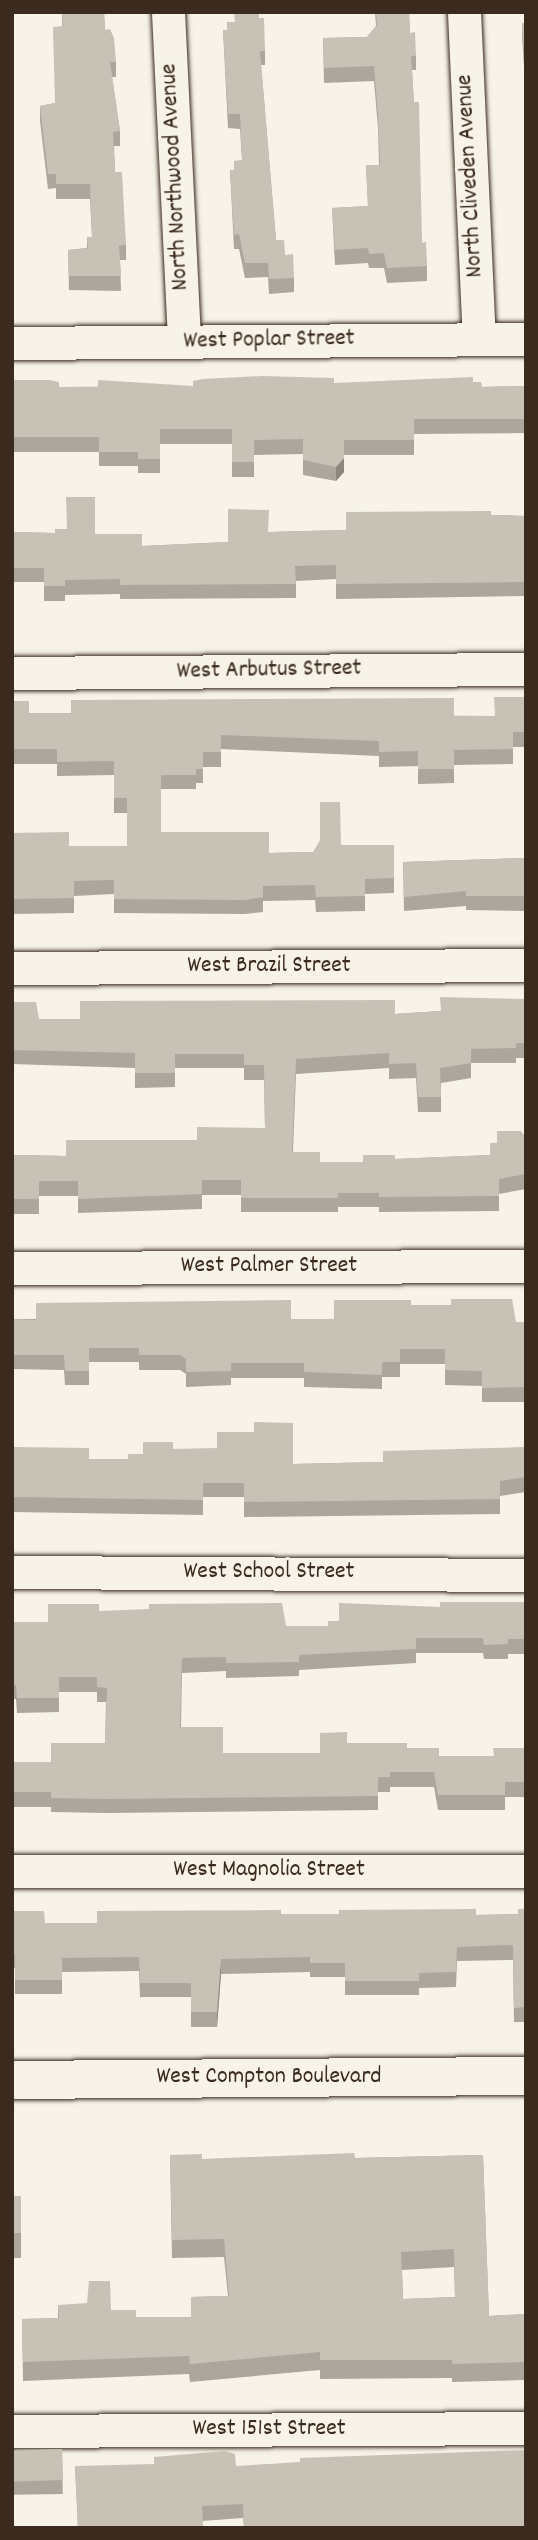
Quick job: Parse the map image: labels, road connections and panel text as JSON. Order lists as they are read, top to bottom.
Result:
{
  "streets": {
    "main road": ["West Compton Boulevard"],
    "street": [
      "North Cliveden Avenue",
      "North Northwood Avenue",
      "West Poplar Street",
      "West Arbutus Street",
      "West Brazil Street",
      "West Palmer Street",
      "West School Street",
      "West Magnolia Street",
      "West 151st Street"
    ]
  },
  "crossings": [
    ["North Cliveden Avenue", "West Poplar Street"],
    ["North Northwood Avenue", "West Poplar Street"]
  ]
}
